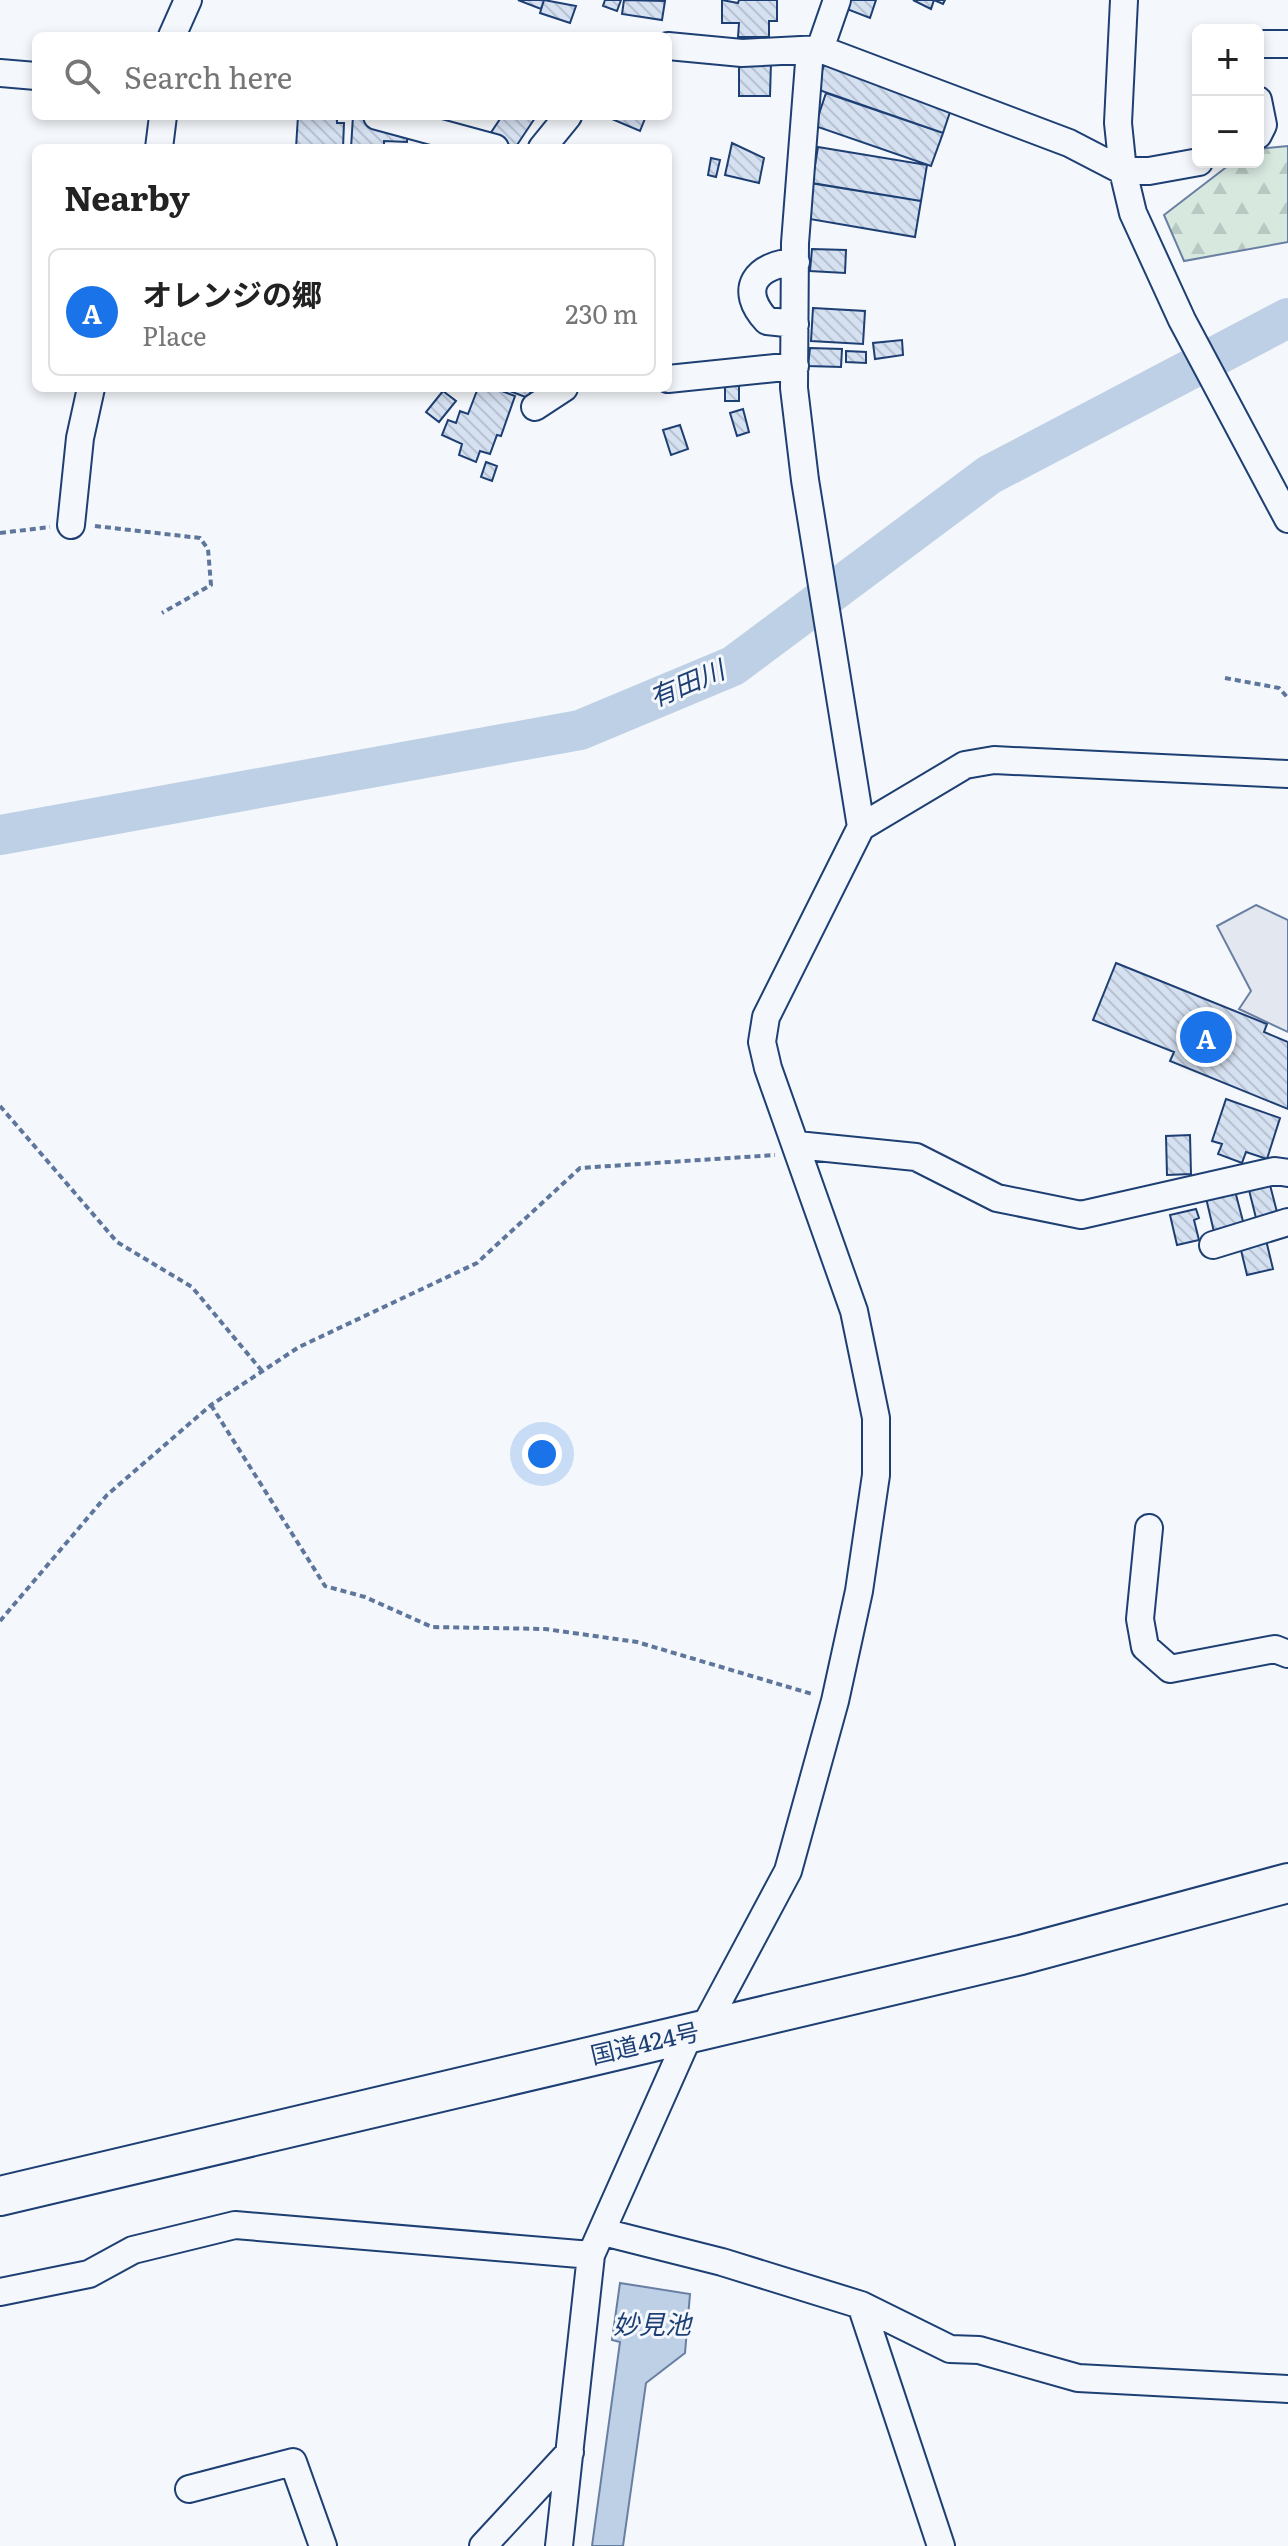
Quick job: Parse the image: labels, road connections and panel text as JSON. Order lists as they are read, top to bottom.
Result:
{
  "streets": {
    "highway": ["国道424号"]
  },
  "water": ["有田川", "妙見池"],
  "page": {
    "map_buttons": ["+", "−"],
    "search": "Search here",
    "heading": "Nearby",
    "list": [
      {
        "mark": "A",
        "name": "オレンジの郷",
        "note": "Place",
        "value": "230 m"
      }
    ],
    "pins": "A"
  }
}
